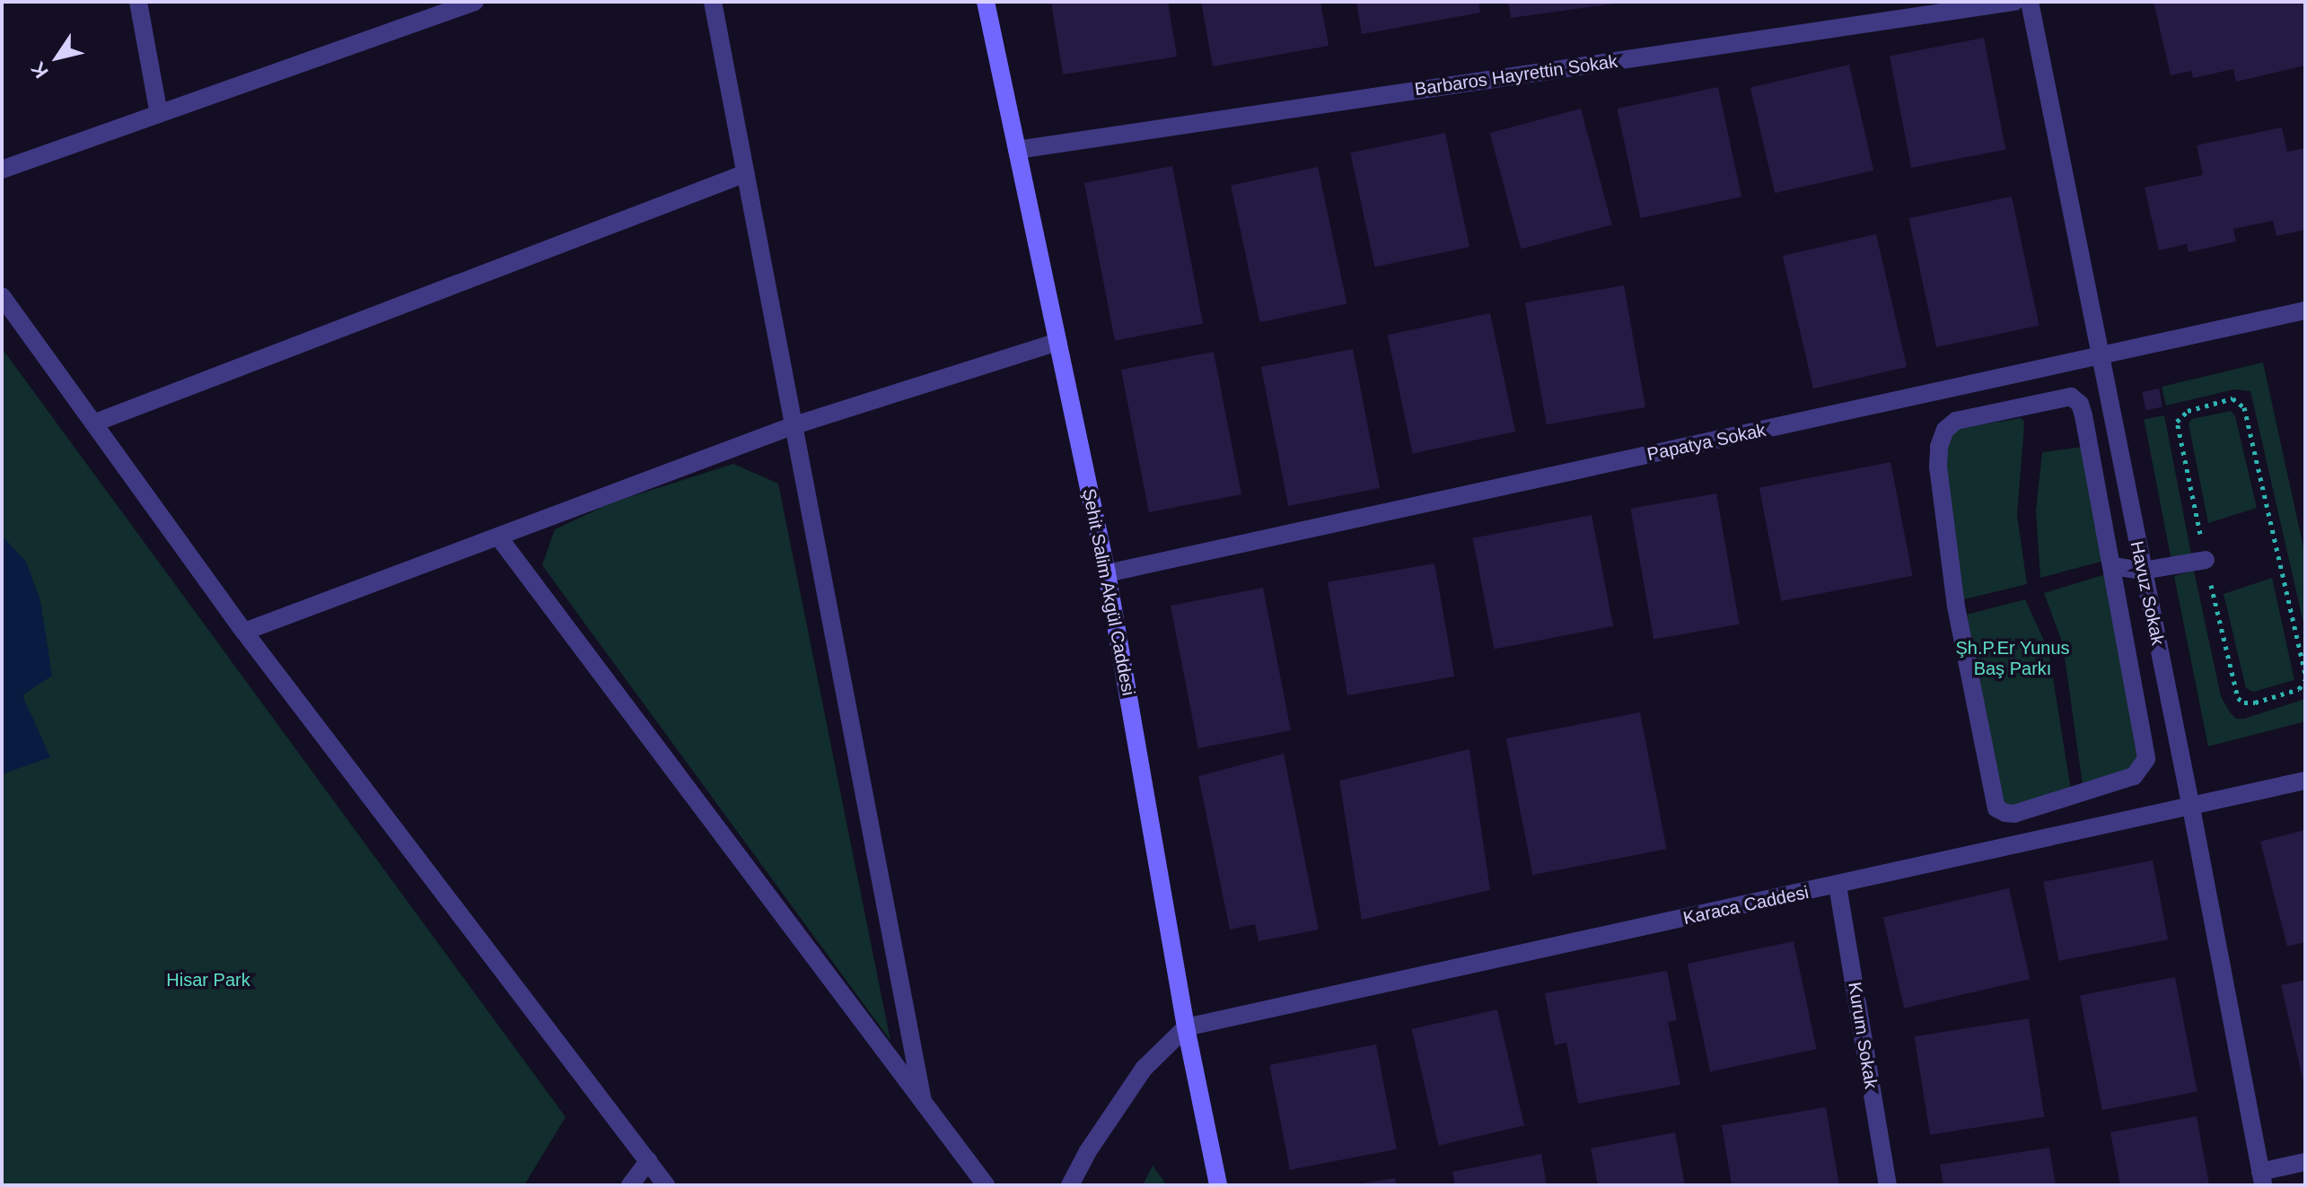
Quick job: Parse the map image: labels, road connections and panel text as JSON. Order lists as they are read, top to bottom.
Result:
{
  "streets": {
    "main road": ["Şehit Salim Akgül Caddesi"],
    "street": [
      "Barbaros Hayrettin Sokak",
      "Papatya Sokak",
      "Havuz Sokak",
      "Karaca Caddesi",
      "Kurum Sokak"
    ]
  },
  "crossings": [
    ["Barbaros Hayrettin Sokak", "Şehit Salim Akgül Caddesi"],
    ["Papatya Sokak", "Şehit Salim Akgül Caddesi"],
    ["Papatya Sokak", "Havuz Sokak"],
    ["Şehit Salim Akgül Caddesi", "Karaca Caddesi"],
    ["Havuz Sokak", "Karaca Caddesi"],
    ["Karaca Caddesi", "Kurum Sokak"]
  ],
  "parks": ["Şh.P.Er Yunus Baş Parkı", "Hisar Park"],
  "north": "bottom left"
}
